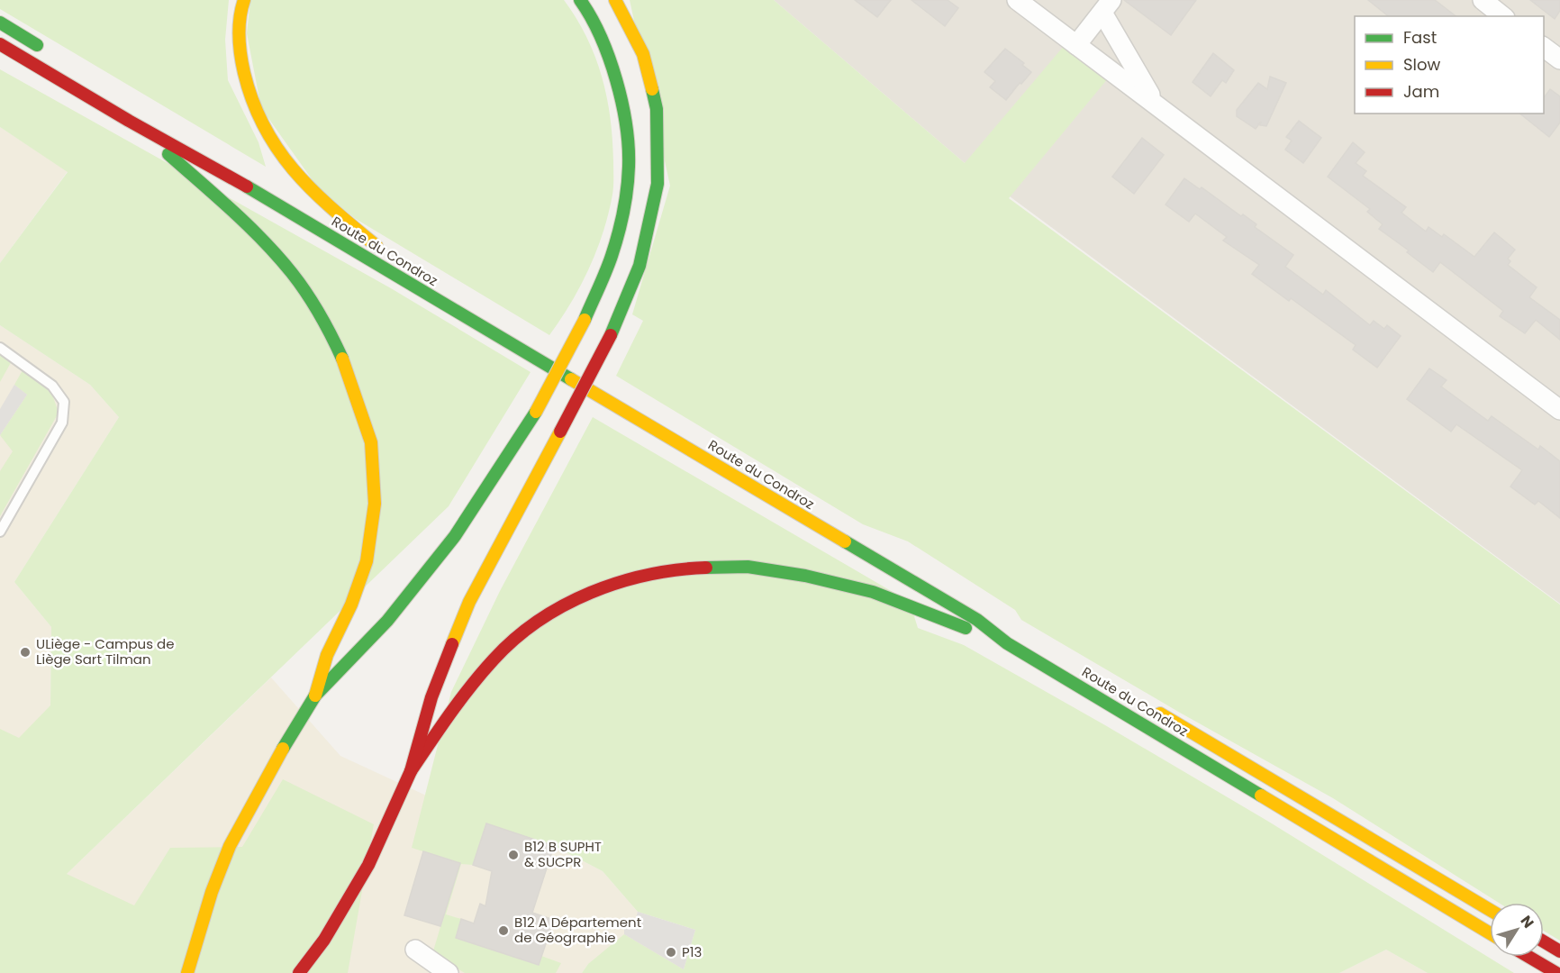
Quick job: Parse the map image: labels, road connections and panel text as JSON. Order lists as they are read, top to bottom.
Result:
{
  "streets": {
    "main road": ["Route du Condroz"]
  },
  "places": [
    "ULiège - Campus de Liège Sart Tilman",
    "B12 B SUPHT & SUCPR",
    "B12 A Département de Géographie",
    "P13"
  ],
  "legend": ["Fast", "Slow", "Jam"],
  "north": "top right"
}
